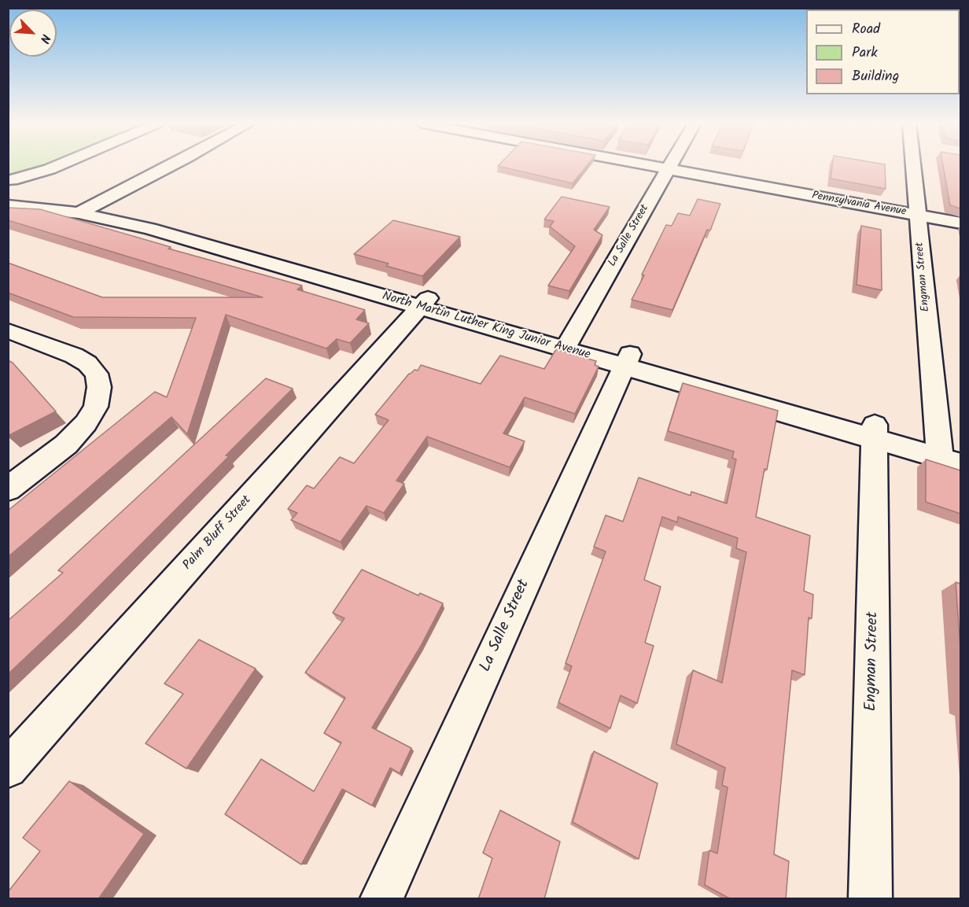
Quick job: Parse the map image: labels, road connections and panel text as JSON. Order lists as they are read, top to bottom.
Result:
{
  "streets": {
    "street": [
      "Pennsylvania Avenue",
      "La Salle Street",
      "Engman Street",
      "North Martin Luther King Junior Avenue",
      "Palm Bluff Street"
    ]
  },
  "crossings": [
    ["Pennsylvania Avenue", "La Salle Street"],
    ["Pennsylvania Avenue", "Engman Street"],
    ["La Salle Street", "North Martin Luther King Junior Avenue"],
    ["Engman Street", "North Martin Luther King Junior Avenue"],
    ["North Martin Luther King Junior Avenue", "Palm Bluff Street"]
  ],
  "legend": ["Road", "Park", "Building"],
  "north": "bottom right"
}
